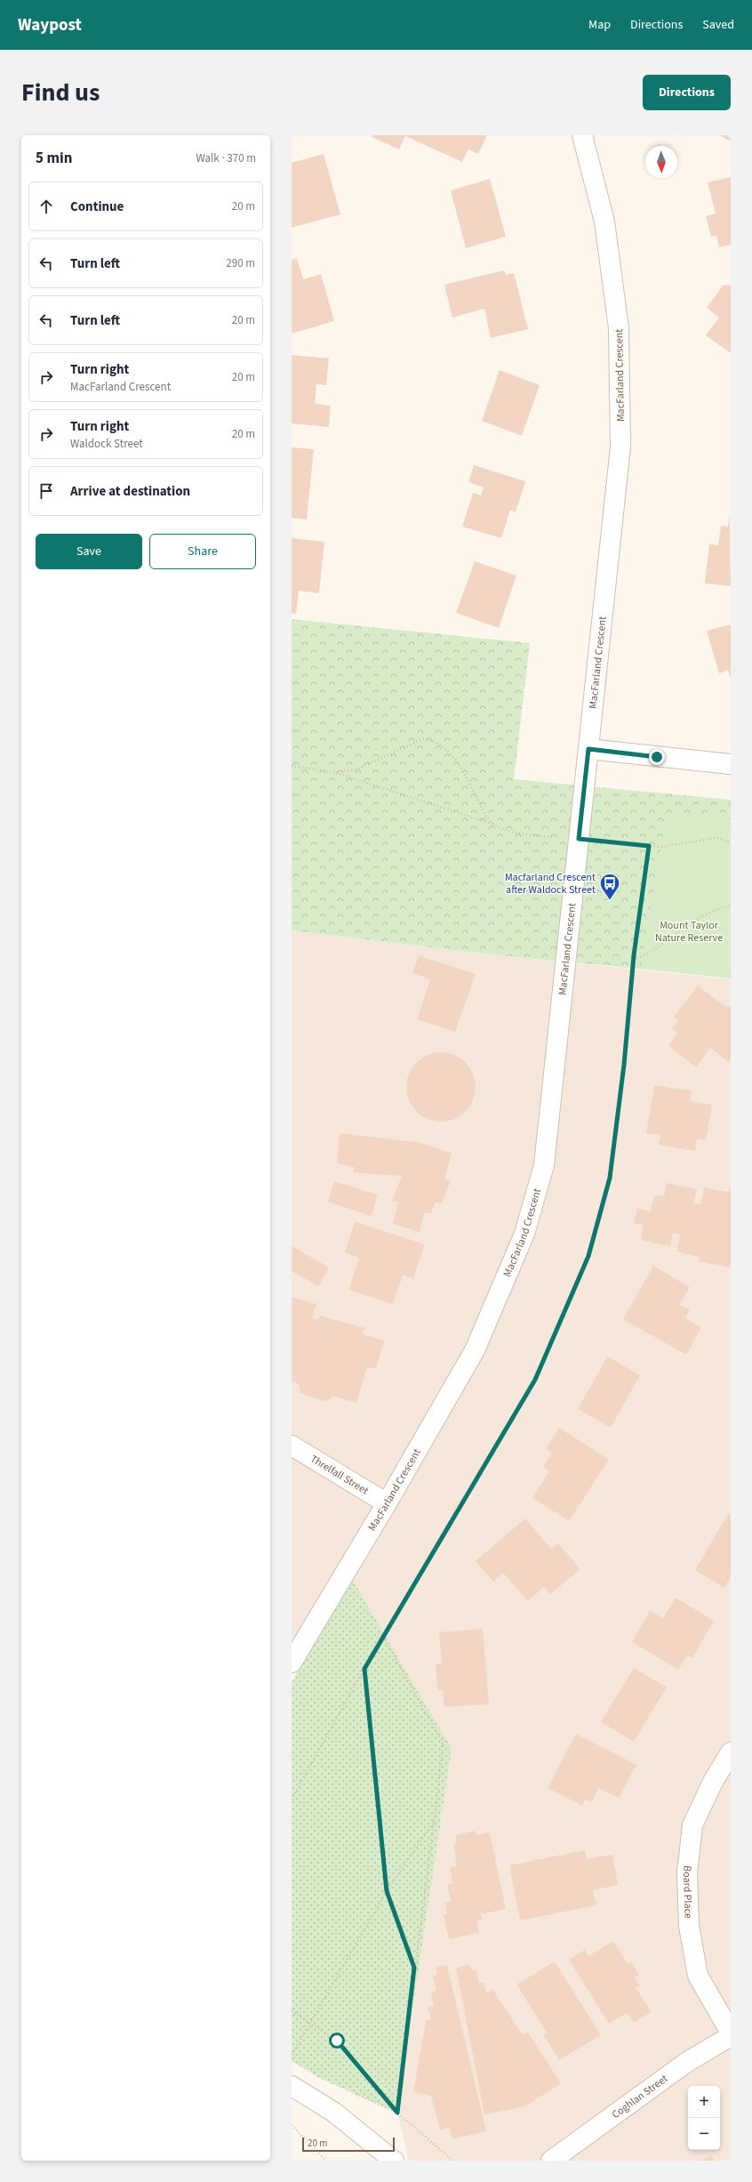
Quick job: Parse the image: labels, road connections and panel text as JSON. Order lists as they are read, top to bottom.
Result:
{
  "streets": {
    "street": [
      "MacFarland Crescent",
      "Threlfall Street",
      "Board Place",
      "Coghlan Street"
    ]
  },
  "crossings": [
    ["MacFarland Crescent", "Threlfall Street"]
  ],
  "parks": ["Mount Taylor Nature Reserve"],
  "places": {
    "bus stop": ["Macfarland Crescent after Waldock Street"]
  },
  "scale_bar": "20 m",
  "north": "bottom",
  "page": {
    "header": "Waypost",
    "nav": ["Map", "Directions", "Saved"],
    "title": "Find us",
    "buttons": [
      "Directions",
      ["Save", "Share"]
    ],
    "heading": ["5 min", "Walk · 370 m"],
    "list": [
      ["Continue", "20 m"],
      ["Turn left", "290 m"],
      ["Turn left", "20 m"],
      ["Turn right", "MacFarland Crescent", "20 m"],
      ["Turn right", "Waldock Street", "20 m"],
      "Arrive at destination"
    ],
    "map_buttons": ["+", "−"],
    "scale": "20 m"
  }
}
